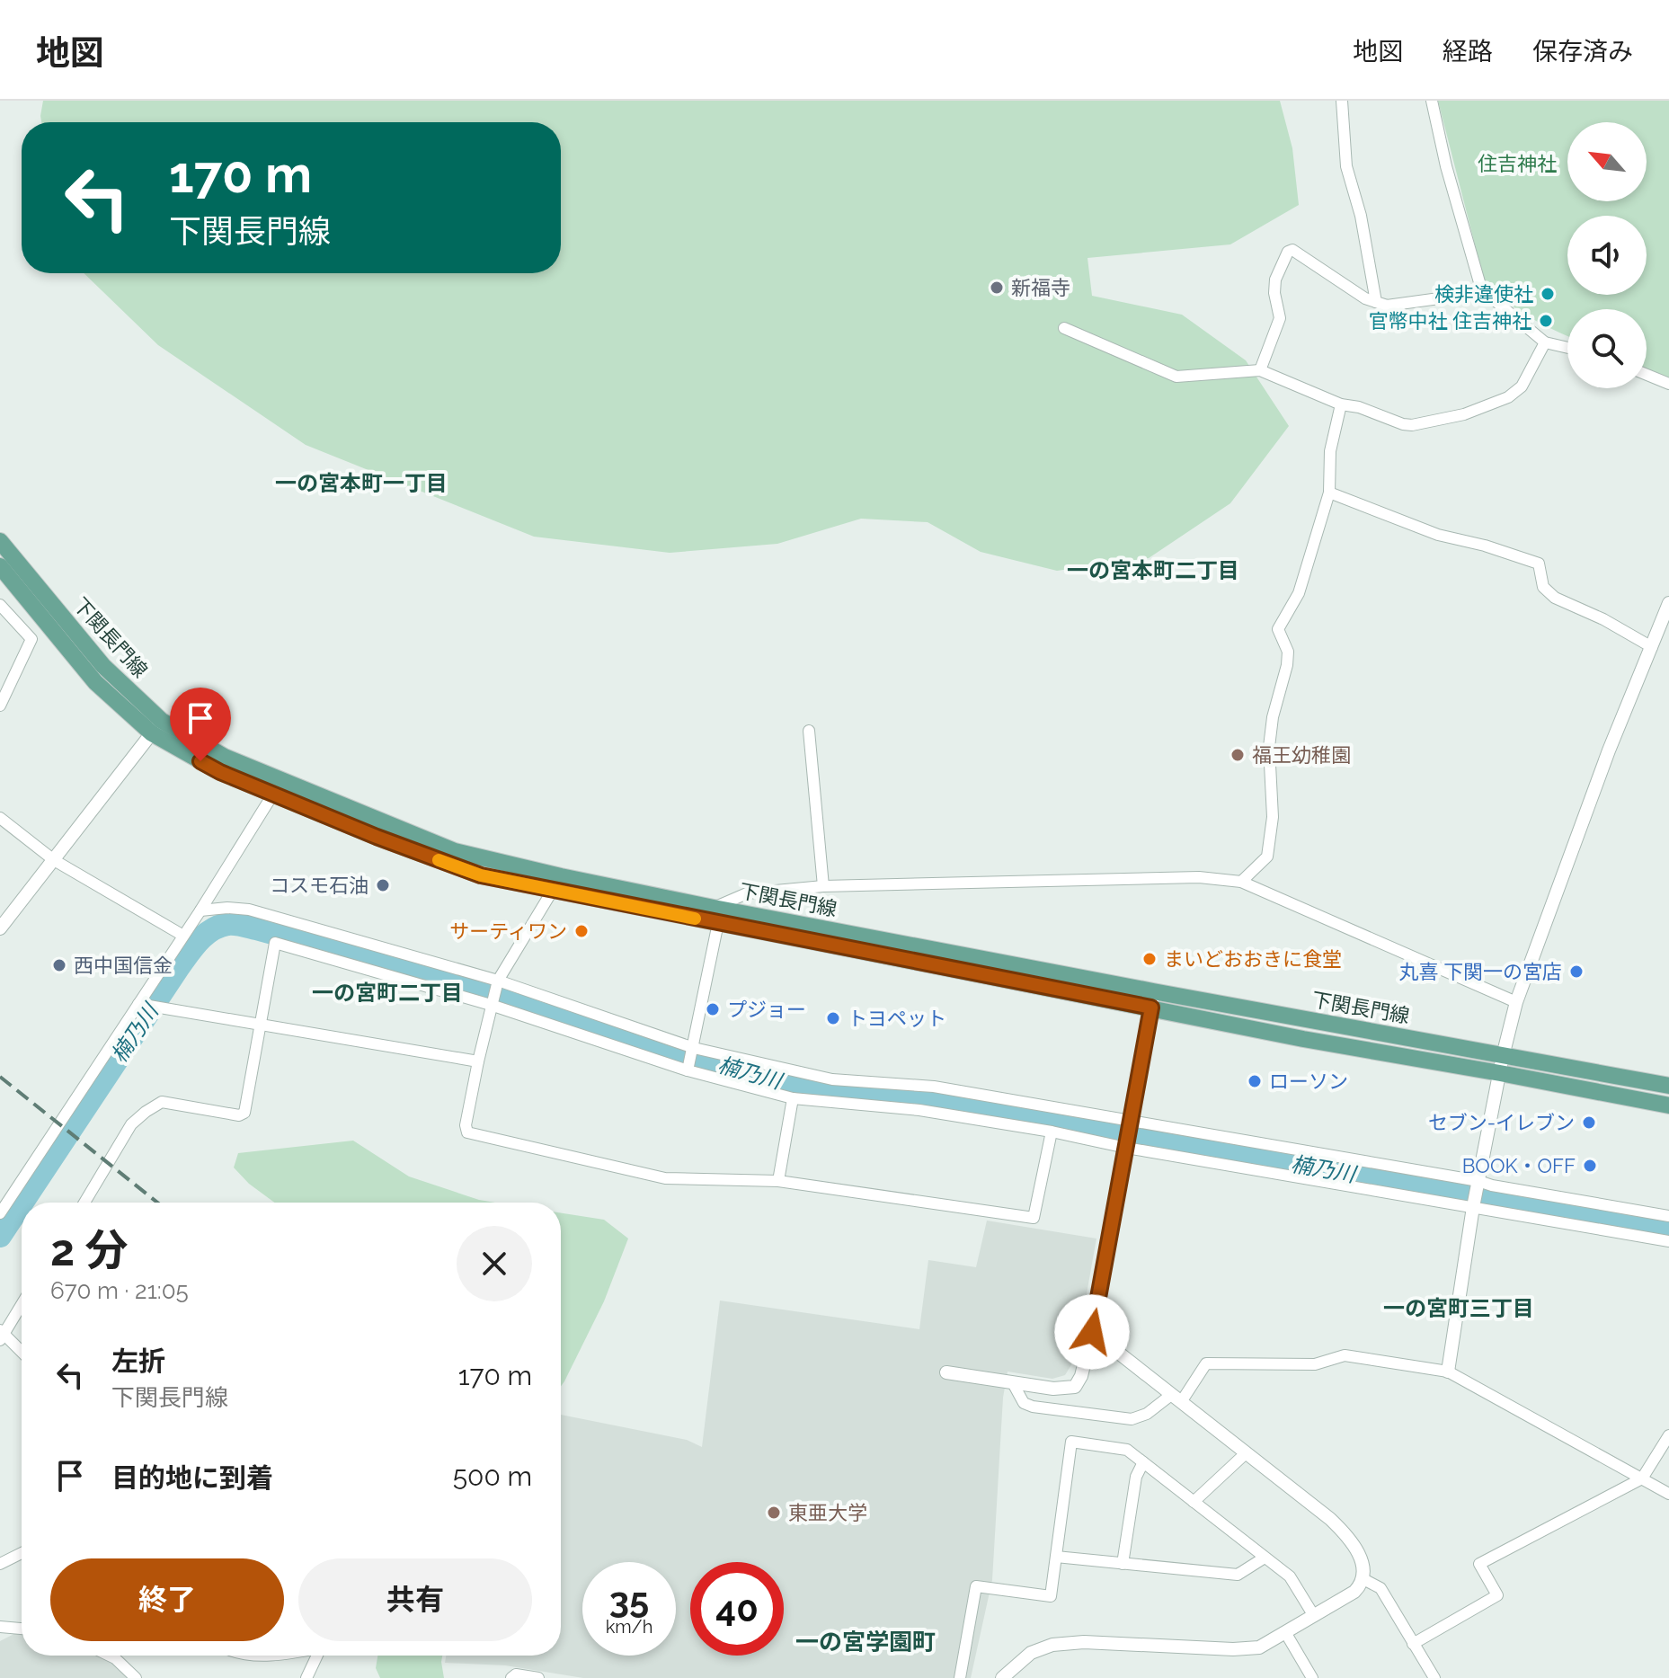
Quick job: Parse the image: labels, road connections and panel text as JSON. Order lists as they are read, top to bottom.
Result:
{
  "streets": {
    "main road": ["下関長門線"]
  },
  "districts": [
    "一の宮本町一丁目",
    "一の宮本町二丁目",
    "一の宮町二丁目",
    "一の宮町三丁目",
    "一の宮学園町"
  ],
  "water": ["楠乃川"],
  "parks": ["住吉神社"],
  "places": [
    "新福寺",
    "検非違使社",
    "官幣中社 住吉神社",
    "福王幼稚園",
    "コスモ石油",
    "サーティワン",
    "まいどおおきに食堂",
    "西中国信金",
    "丸喜 下関一の宮店",
    "プジョー",
    "トヨペット",
    "ローソン",
    "セブン-イレブン",
    "BOOK・OFF",
    "東亜大学"
  ],
  "north": "top left",
  "page": {
    "header": "地図",
    "nav": ["地図", "経路", "保存済み"],
    "turn": ["170 m", "下関長門線"],
    "heading": ["2 分", "670 m · 21:05"],
    "list": [
      {
        "name": "左折",
        "note": "下関長門線",
        "value": "170 m"
      },
      {
        "name": "目的地に到着",
        "value": "500 m"
      }
    ],
    "buttons": ["終了", "共有"],
    "speed": "35 km/h",
    "limit": "40"
  }
}
